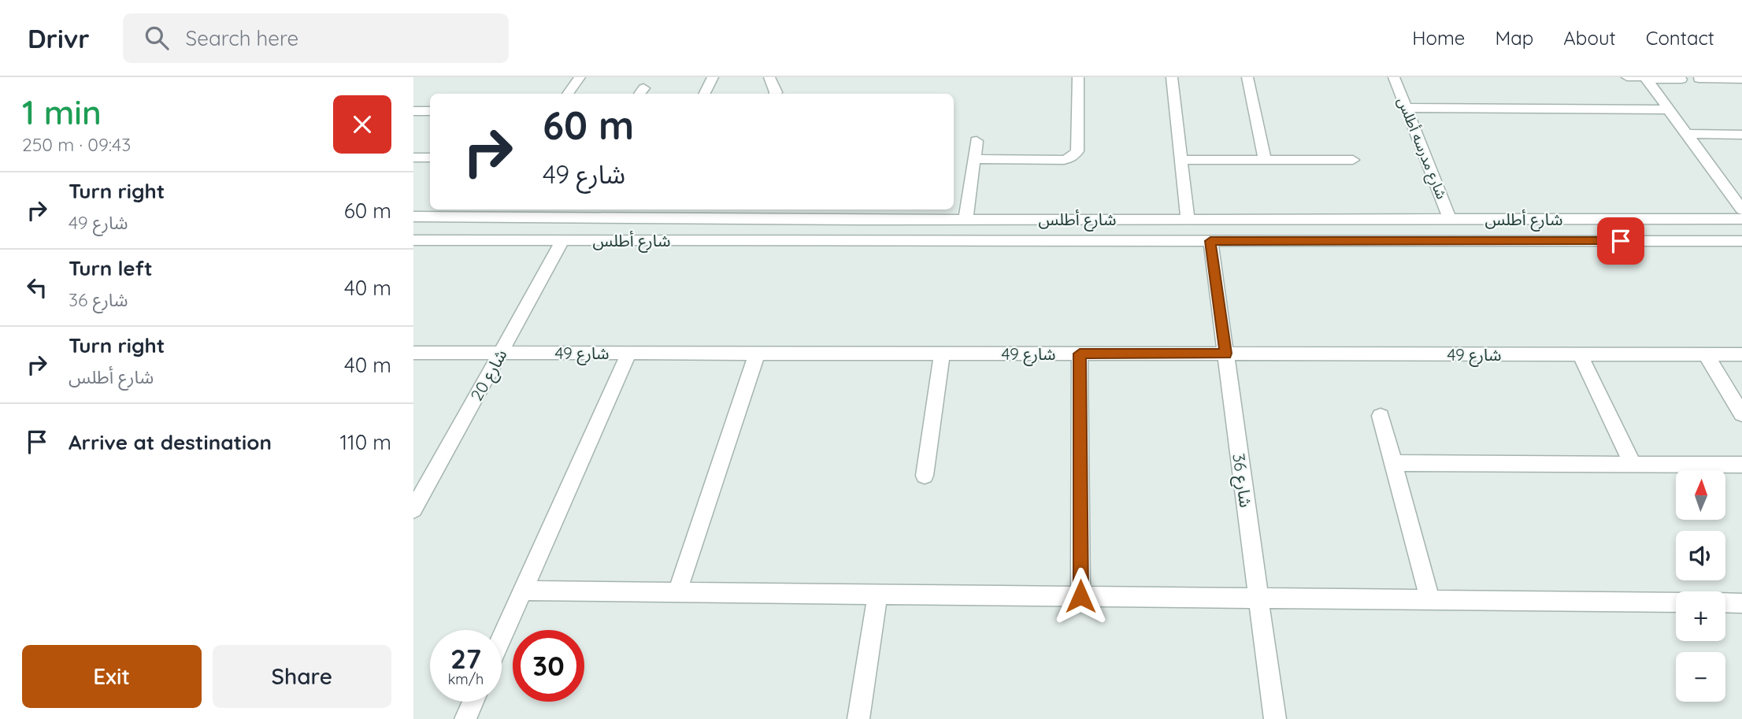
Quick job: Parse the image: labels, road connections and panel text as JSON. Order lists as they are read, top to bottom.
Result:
{
  "streets": {
    "street": [
      "شارع مدرسه أطلس",
      "شارع أطلس",
      "شارع 49",
      "شارع 20",
      "شارع 36"
    ]
  },
  "crossings": [
    ["شارع مدرسه أطلس", "شارع أطلس"],
    ["شارع أطلس", "شارع 20"],
    ["شارع أطلس", "شارع 36"],
    ["شارع 49", "شارع 20"],
    ["شارع 49", "شارع 36"]
  ],
  "north": "top",
  "page": {
    "header": "Drivr",
    "search": "Search here",
    "nav": [
      "Home",
      "Map",
      "About",
      "Contact"
    ],
    "heading": ["1 min", "250 m · 09:43"],
    "turn": ["60 m", "شارع 49"],
    "list": [
      {
        "name": "Turn right",
        "note": "شارع 49",
        "value": "60 m"
      },
      {
        "name": "Turn left",
        "note": "شارع 36",
        "value": "40 m"
      },
      {
        "name": "Turn right",
        "note": "شارع أطلس",
        "value": "40 m"
      },
      {
        "name": "Arrive at destination",
        "value": "110 m"
      }
    ],
    "map_buttons": ["+", "−"],
    "speed": "27 km/h",
    "limit": "30",
    "buttons": ["Exit", "Share"]
  }
}
